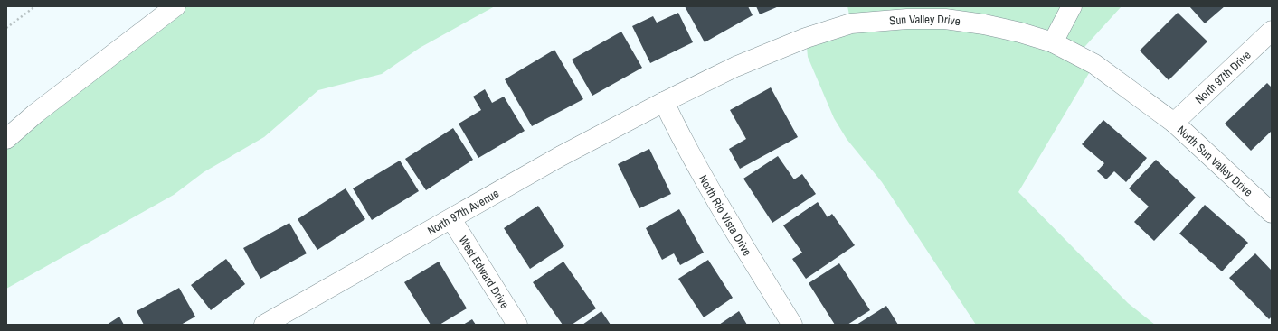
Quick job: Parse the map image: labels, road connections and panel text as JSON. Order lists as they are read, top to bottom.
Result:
{
  "streets": {
    "street": [
      "Sun Valley Drive",
      "North 97th Drive",
      "North Sun Valley Drive",
      "North 97th Avenue",
      "North Rio Vista Drive",
      "West Edward Drive"
    ]
  },
  "crossings": [
    ["Sun Valley Drive", "North 97th Drive"],
    ["Sun Valley Drive", "North Sun Valley Drive"],
    ["Sun Valley Drive", "North 97th Avenue"],
    ["Sun Valley Drive", "North Rio Vista Drive"],
    ["North 97th Drive", "North Sun Valley Drive"],
    ["North 97th Avenue", "North Rio Vista Drive"],
    ["North 97th Avenue", "West Edward Drive"]
  ]
}
